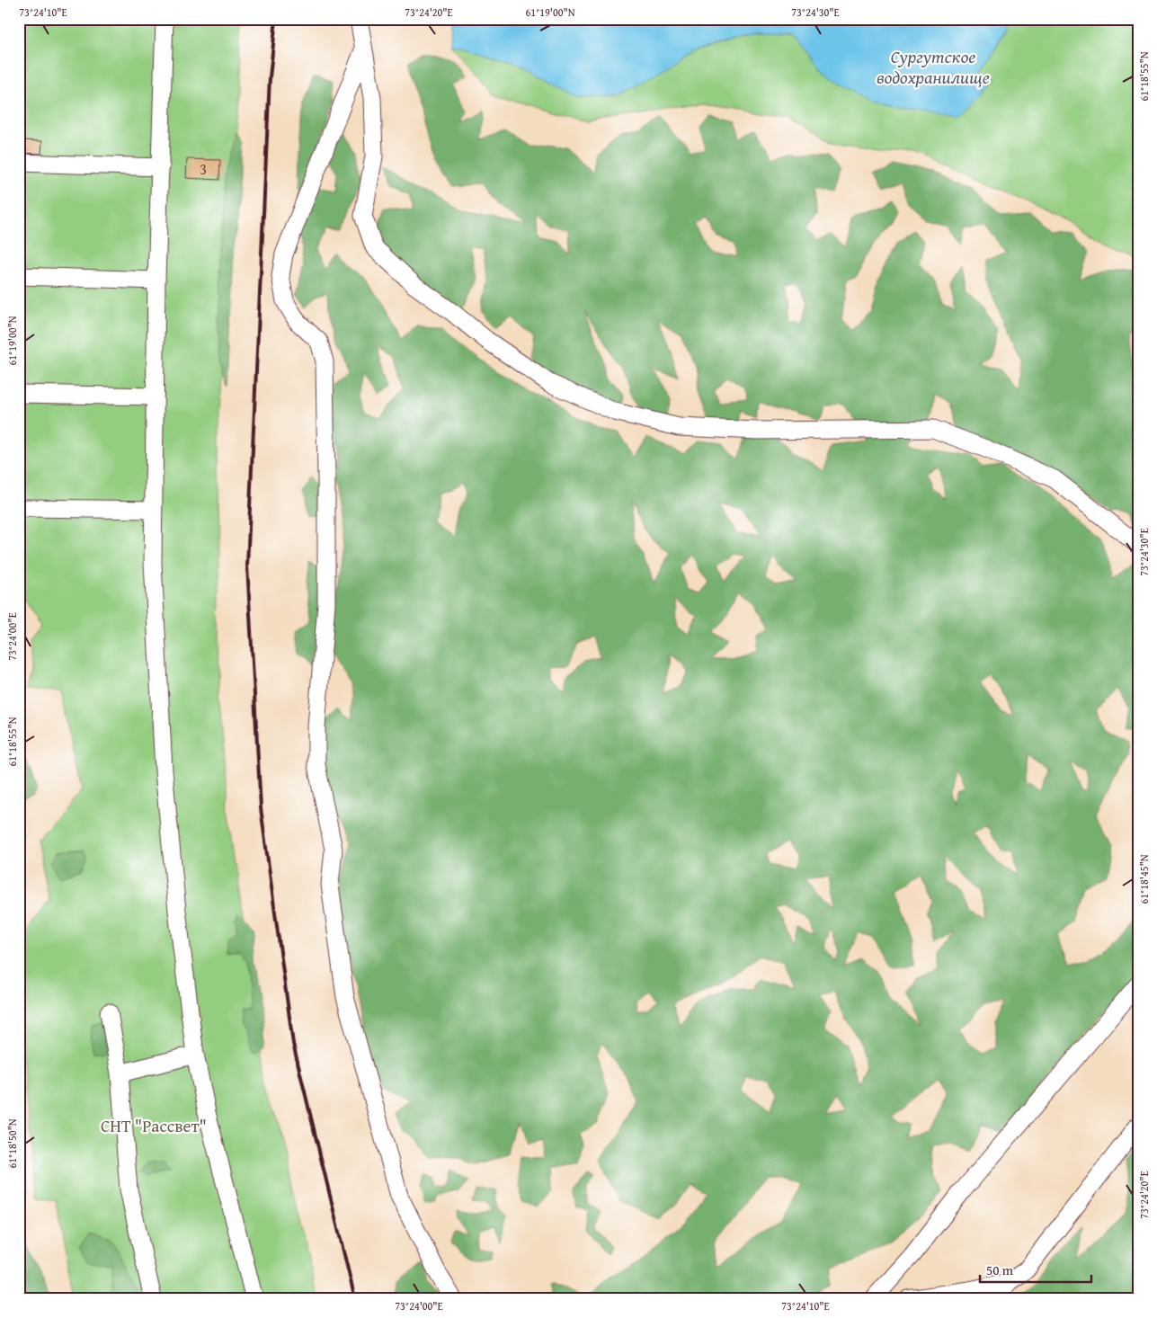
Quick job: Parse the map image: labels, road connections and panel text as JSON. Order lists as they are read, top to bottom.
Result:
{
  "water": ["Сургутское водохранилище"],
  "parks": ["СНТ \"Рассвет\""],
  "house_numbers": ["3"],
  "scale_bar": "50 m",
  "coordinates": [
    "73°24'10\"E",
    "73°24'20\"E",
    "61°19'00\"N",
    "73°24'30\"E",
    "61°18'55\"N",
    "73°24'00\"E",
    "61°18'45\"N",
    "61°18'50\"N"
  ]
}
